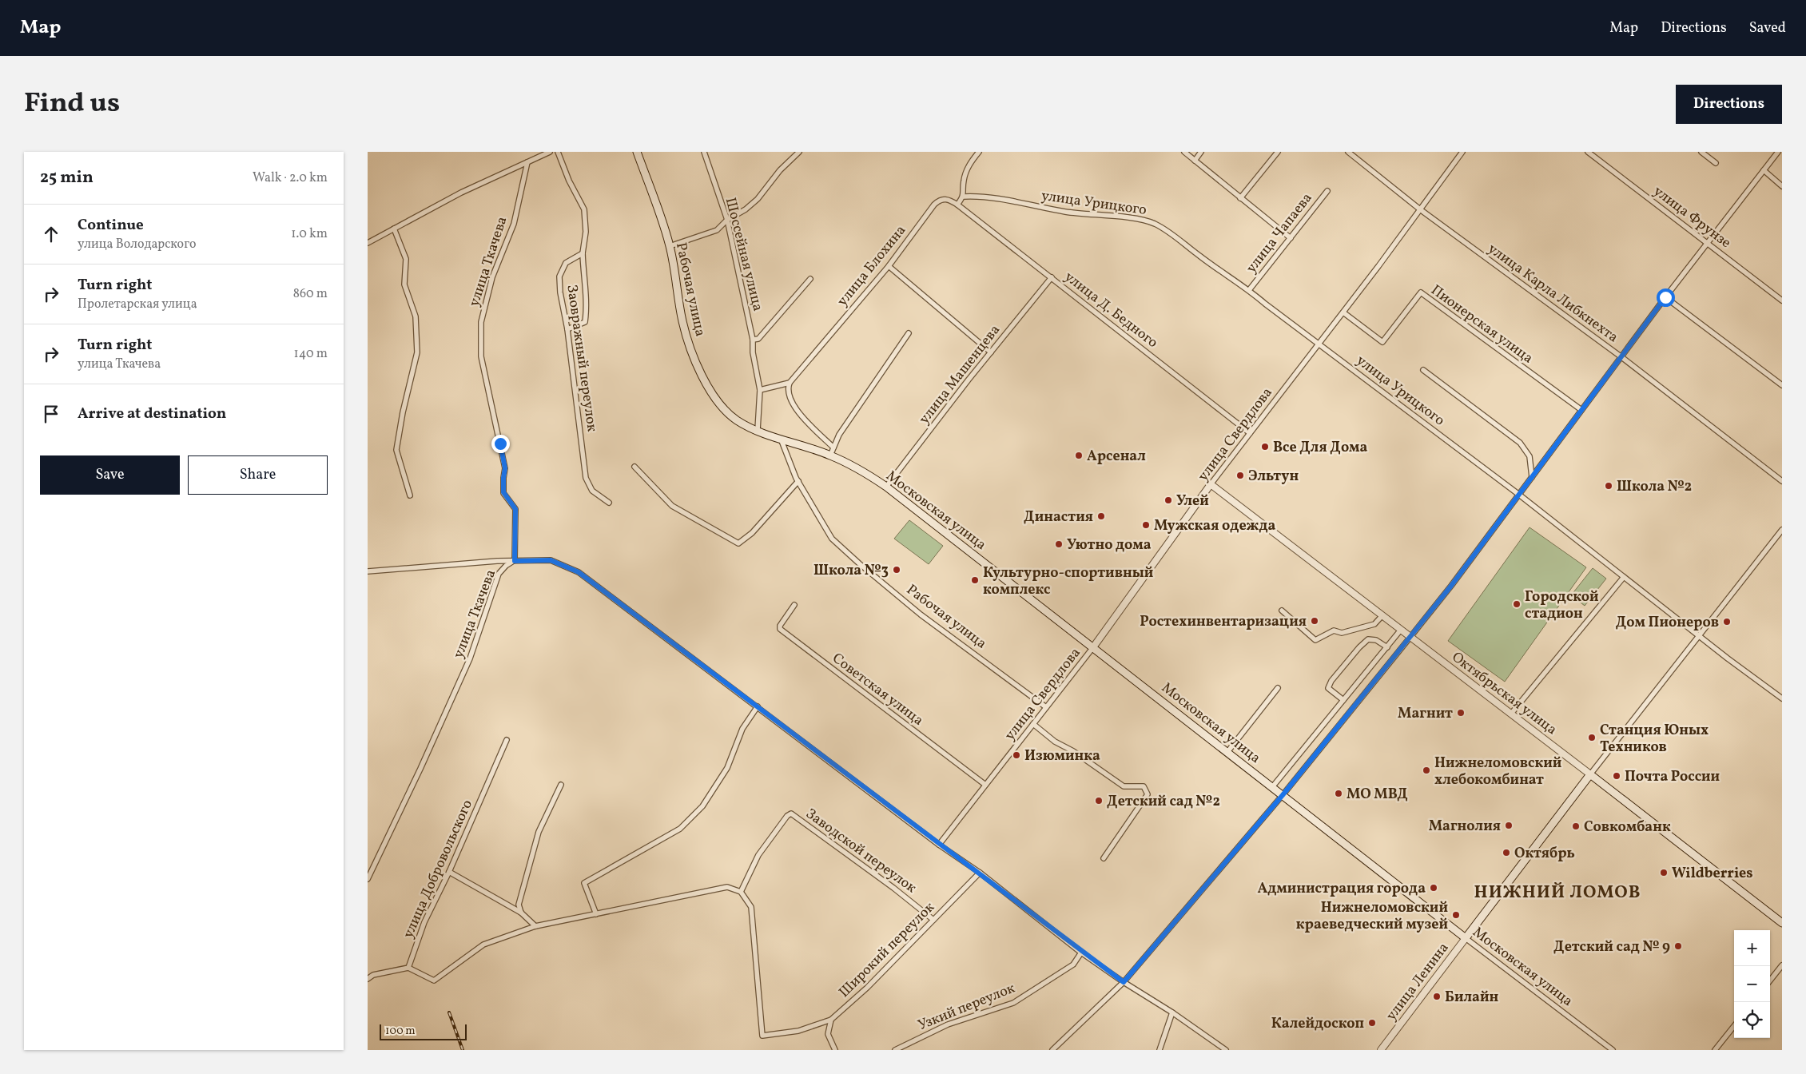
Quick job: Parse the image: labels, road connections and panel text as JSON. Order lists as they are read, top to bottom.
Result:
{
  "streets": {
    "main road": [
      "Рабочая улица",
      "Московская улица",
      "Октябрьская улица",
      "улица Ленина"
    ],
    "street": [
      "улица Урицкого",
      "улица Фрунзе",
      "улица Чапаева",
      "Шоссейная улица",
      "улица Ткачева",
      "улица Блохина",
      "улица Карла Либкнехта",
      "улица Д. Бедного",
      "Пионерская улица",
      "Заовражный переулок",
      "улица Машенцева",
      "улица Свердлова",
      "Советская улица",
      "Заводской переулок",
      "улица Добровольского",
      "Широкий переулок",
      "Узкий переулок"
    ]
  },
  "crossings": [
    ["улица Урицкого", "улица Чапаева"],
    ["улица Урицкого", "улица Свердлова"],
    ["улица Урицкого", "улица Ленина"],
    ["Шоссейная улица", "Рабочая улица"],
    ["улица Блохина", "улица Д. Бедного"],
    ["Рабочая улица", "улица Свердлова"],
    ["Рабочая улица", "Московская улица"],
    ["улица Карла Либкнехта", "улица Свердлова"],
    ["улица Д. Бедного", "улица Машенцева"],
    ["улица Д. Бедного", "улица Свердлова"],
    ["Пионерская улица", "улица Свердлова"],
    ["улица Машенцева", "Московская улица"],
    ["улица Свердлова", "Московская улица"],
    ["улица Свердлова", "Советская улица"],
    ["улица Свердлова", "Октябрьская улица"],
    ["Московская улица", "улица Ленина"],
    ["Октябрьская улица", "улица Ленина"],
    ["Заводской переулок", "Широкий переулок"]
  ],
  "districts": ["НИЖНИЙ ЛОМОВ"],
  "places": [
    "Все Для Дома",
    "Арсенал",
    "Эльтун",
    "Школа №2",
    "Улей",
    "Династия",
    "Мужская одежда",
    "Уютно дома",
    "Школа №3",
    "Культурно-спортивный комплекс",
    "Городской стадион",
    "Ростехинвентаризация",
    "Дом Пионеров",
    "Магнит",
    "Станция Юных Техников",
    "Изюминка",
    "Нижнеломовский хлебокомбинат",
    "Почта России",
    "МО МВД",
    "Детский сад №2",
    "Магнолия",
    "Совкомбанк",
    "Октябрь",
    "Wildberries",
    "Администрация города",
    "Нижнеломовский краеведческий музей",
    "Детский сад № 9",
    "Билайн",
    "Калейдоскоп"
  ],
  "scale_bar": "100 m",
  "page": {
    "header": "Map",
    "nav": ["Map", "Directions", "Saved"],
    "title": "Find us",
    "buttons": [
      "Directions",
      ["Save", "Share"]
    ],
    "heading": ["25 min", "Walk · 2.0 km"],
    "list": [
      ["Continue", "улица Володарского", "1.0 km"],
      ["Turn right", "Пролетарская улица", "860 m"],
      ["Turn right", "улица Ткачева", "140 m"],
      "Arrive at destination"
    ],
    "map_buttons": ["+", "−"],
    "scale": "100 m"
  }
}
